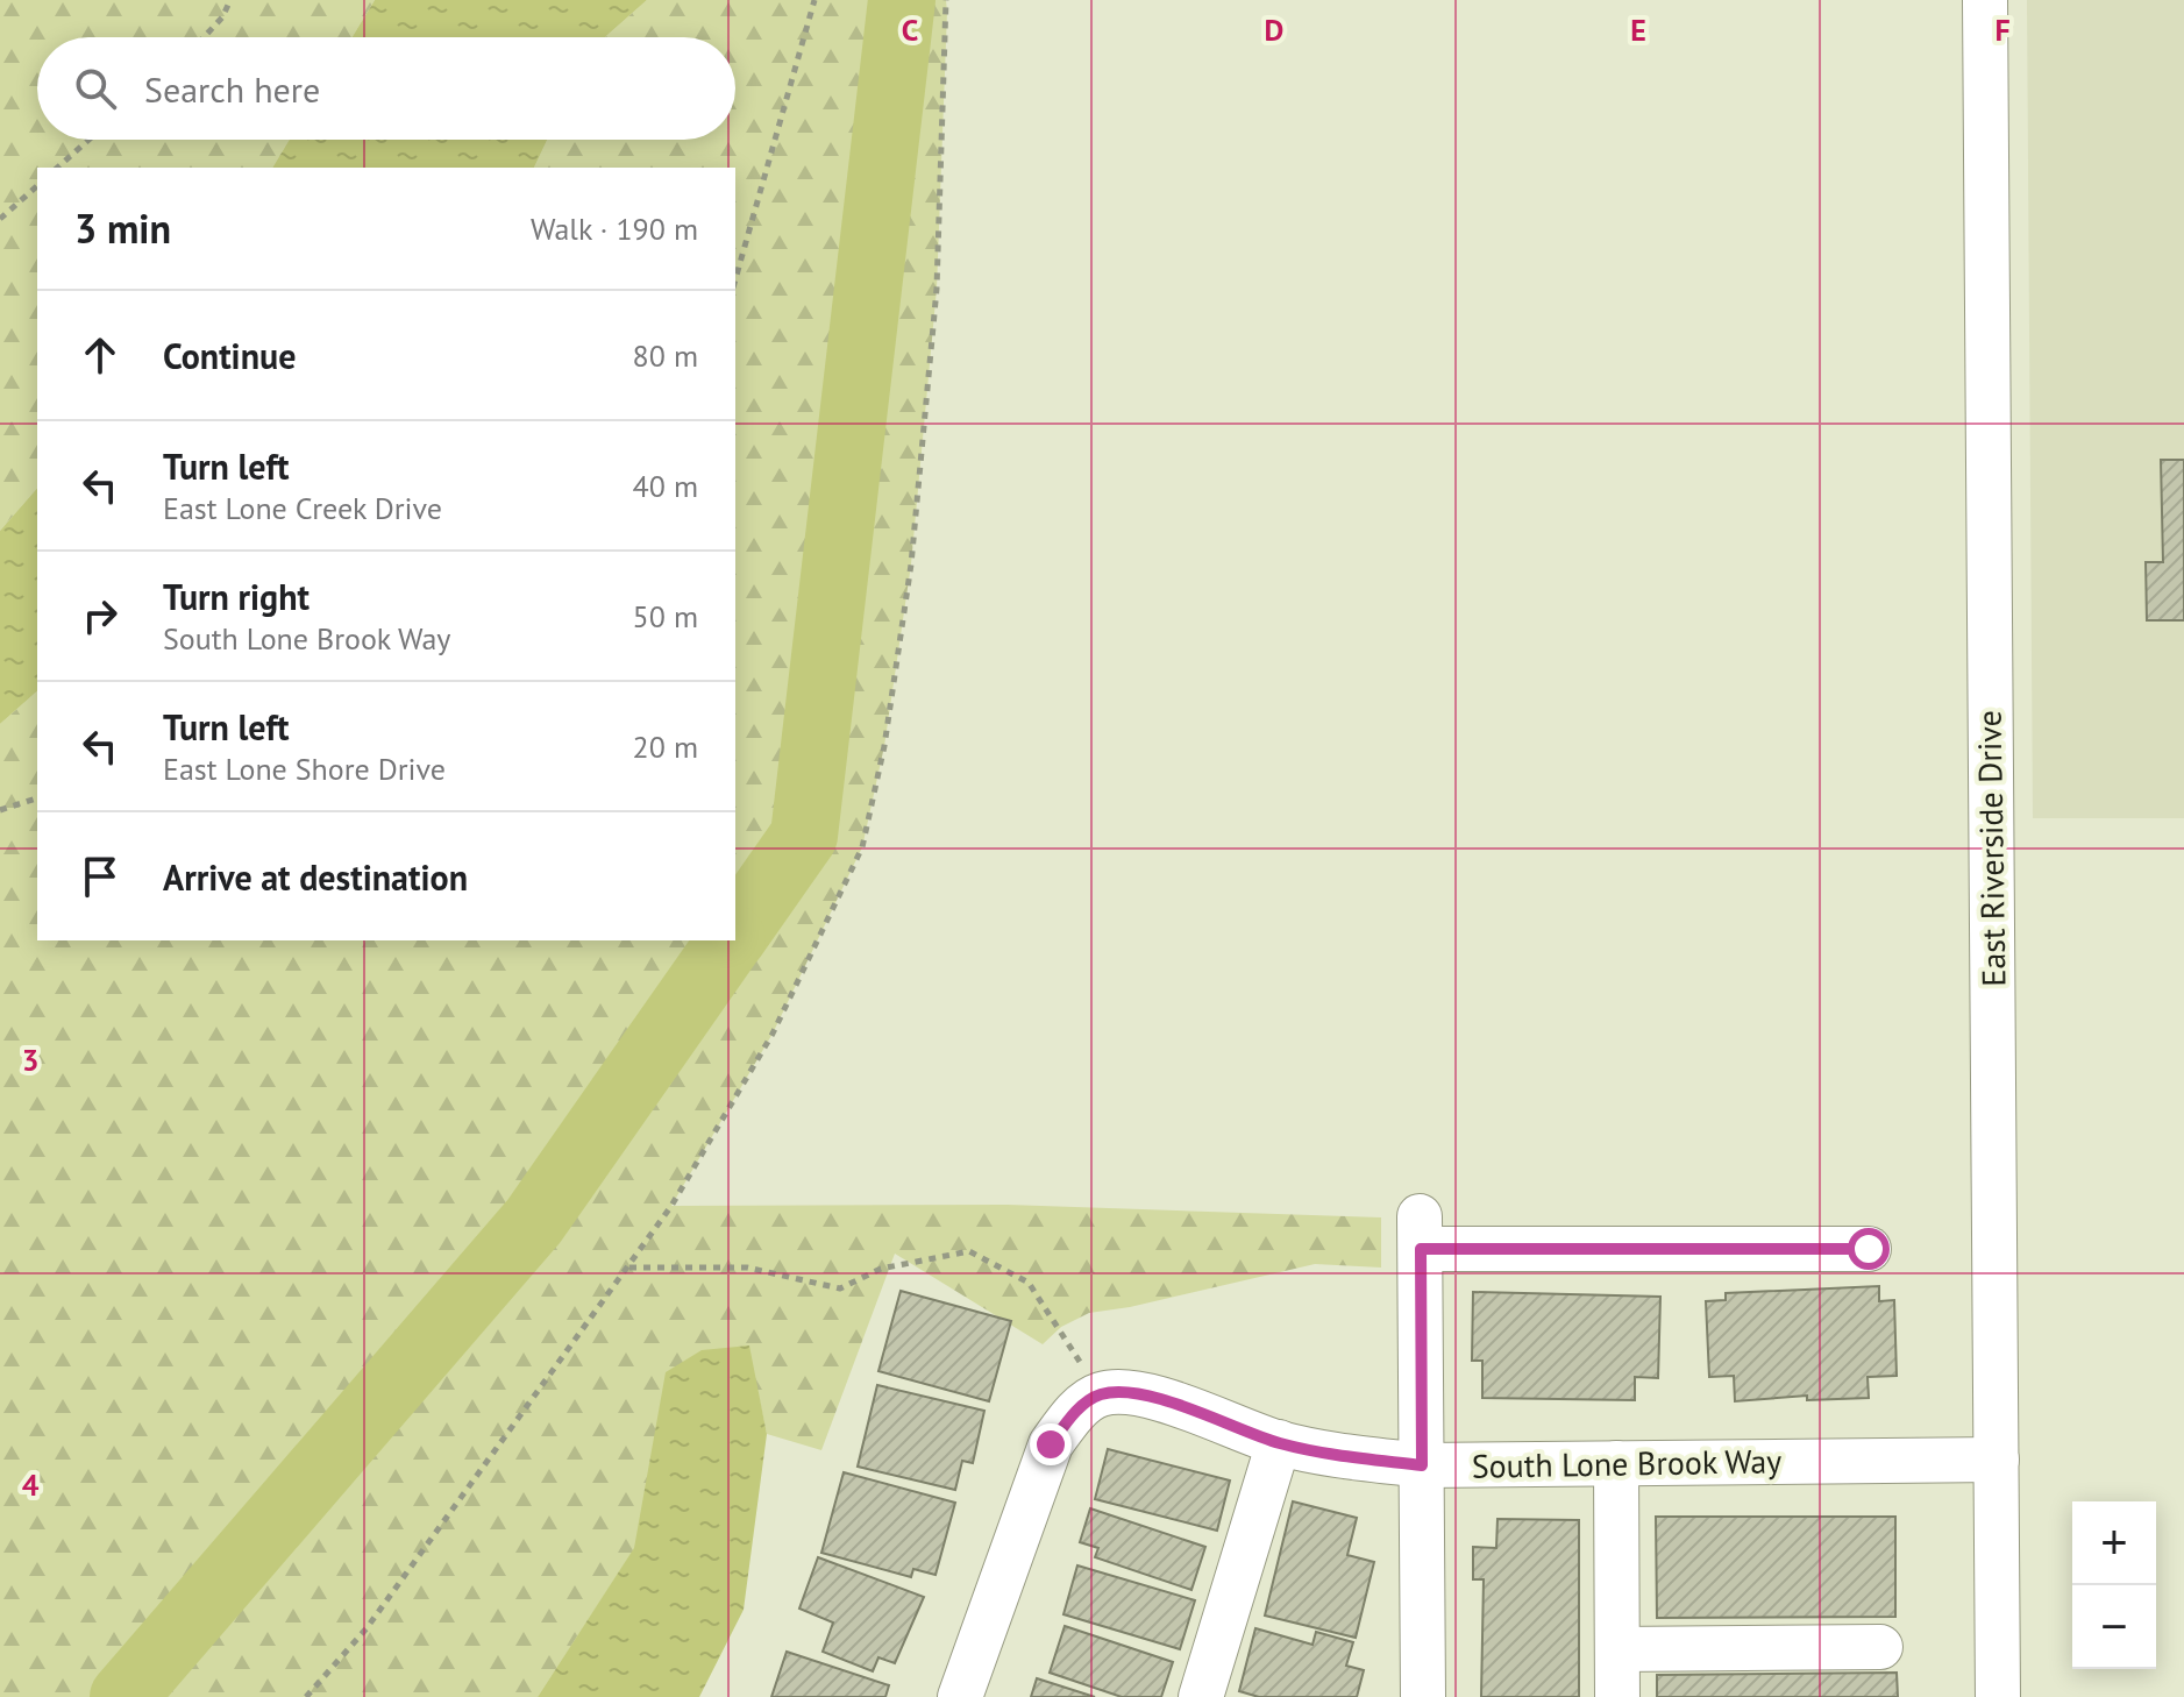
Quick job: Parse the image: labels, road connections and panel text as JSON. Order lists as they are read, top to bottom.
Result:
{
  "streets": {
    "street": ["East Riverside Drive", "South Lone Brook Way"]
  },
  "crossings": [
    ["East Riverside Drive", "South Lone Brook Way"]
  ],
  "page": {
    "search": "Search here",
    "heading": ["3 min", "Walk · 190 m"],
    "list": [
      ["Continue", "80 m"],
      ["Turn left", "East Lone Creek Drive", "40 m"],
      ["Turn right", "South Lone Brook Way", "50 m"],
      ["Turn left", "East Lone Shore Drive", "20 m"],
      "Arrive at destination"
    ],
    "map_buttons": ["+", "−"]
  },
  "grid": {
    "columns": [
      "C",
      "D",
      "E",
      "F"
    ],
    "rows": ["3", "4"]
  }
}
